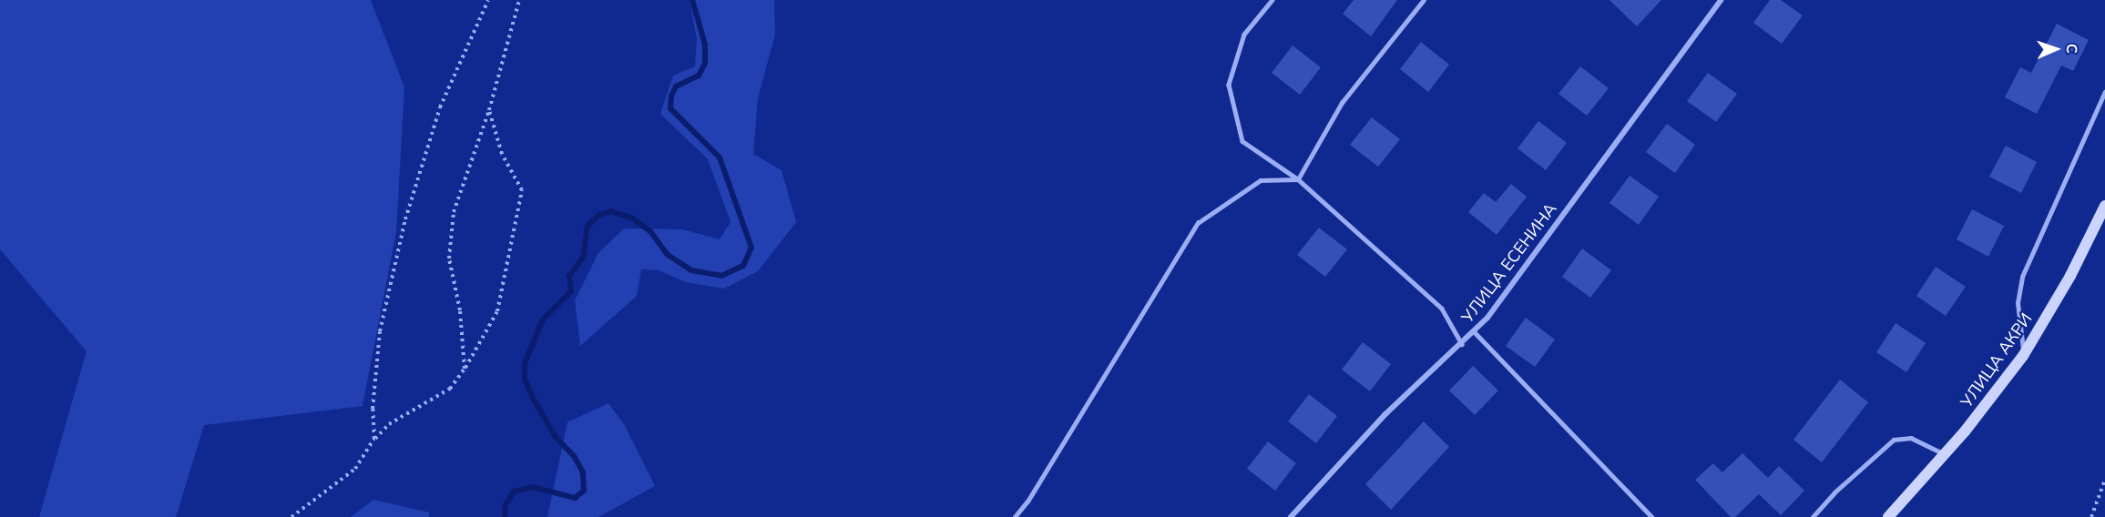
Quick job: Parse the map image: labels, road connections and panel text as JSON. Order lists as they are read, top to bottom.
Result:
{
  "streets": {
    "main road": ["УЛИЦА АКРИ"],
    "street": ["УЛИЦА ЕСЕНИНА"]
  },
  "north": "right"
}
